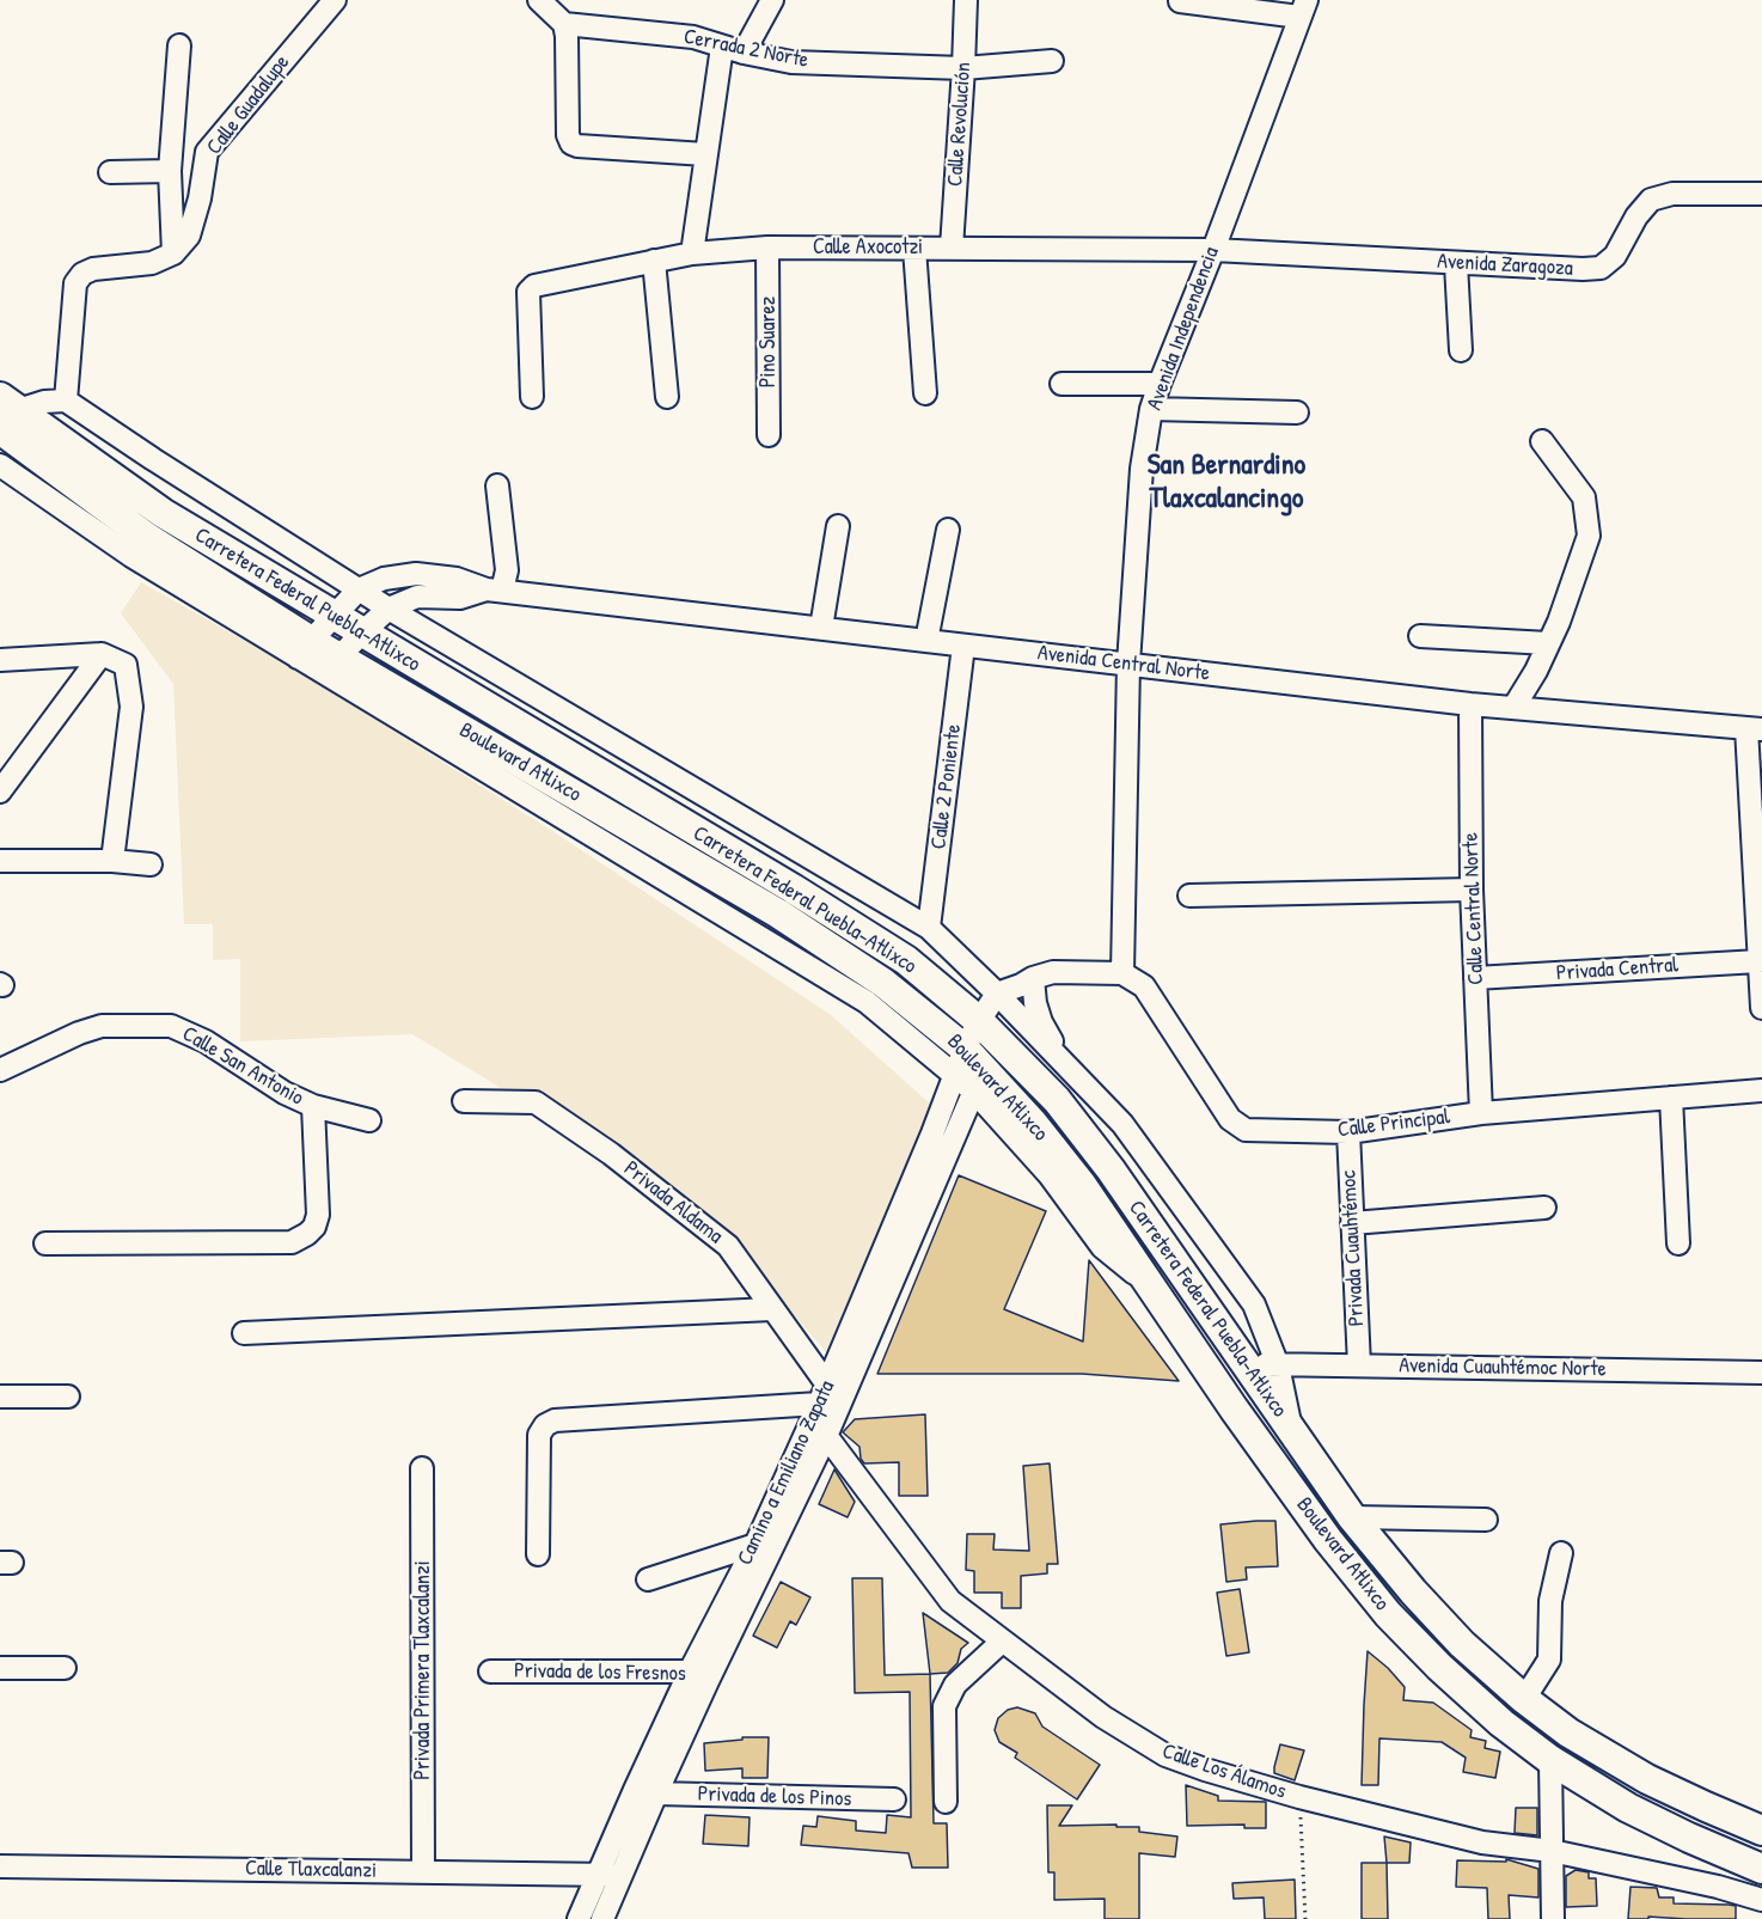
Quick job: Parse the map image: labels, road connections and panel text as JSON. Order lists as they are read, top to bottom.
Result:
{
  "streets": {
    "main road": ["Carretera Federal Puebla-Atlixco", "Boulevard Atlixco"],
    "street": [
      "Cerrada 2 Norte",
      "Calle Guadalupe",
      "Calle Revolución",
      "Calle Axocotzi",
      "Avenida Zaragoza",
      "Avenida Independencia",
      "Pino Suarez",
      "Avenida Central Norte",
      "Calle 2 Poniente",
      "Calle Central Norte",
      "Privada Central",
      "Calle San Antonio",
      "Calle Principal",
      "Privada Aldama",
      "Privada Cuauhtémoc",
      "Avenida Cuauhtémoc Norte",
      "Camino a Emiliano Zapata",
      "Privada Primera Tlaxcalanzi",
      "Privada de los Fresnos",
      "Calle Los Álamos",
      "Privada de los Pinos",
      "Calle Tlaxcalanzi"
    ]
  },
  "crossings": [
    ["Cerrada 2 Norte", "Calle Revolución"],
    ["Calle Revolución", "Calle Axocotzi"],
    ["Calle Axocotzi", "Avenida Zaragoza"],
    ["Calle Axocotzi", "Avenida Independencia"],
    ["Calle Axocotzi", "Pino Suarez"],
    ["Avenida Zaragoza", "Avenida Independencia"],
    ["Avenida Independencia", "Avenida Central Norte"],
    ["Avenida Independencia", "Calle Principal"],
    ["Carretera Federal Puebla-Atlixco", "Avenida Central Norte"],
    ["Carretera Federal Puebla-Atlixco", "Boulevard Atlixco"],
    ["Carretera Federal Puebla-Atlixco", "Avenida Cuauhtémoc Norte"],
    ["Carretera Federal Puebla-Atlixco", "Camino a Emiliano Zapata"],
    ["Avenida Central Norte", "Boulevard Atlixco"],
    ["Avenida Central Norte", "Calle 2 Poniente"],
    ["Avenida Central Norte", "Calle Central Norte"],
    ["Boulevard Atlixco", "Camino a Emiliano Zapata"],
    ["Calle Central Norte", "Privada Central"],
    ["Calle Central Norte", "Calle Principal"],
    ["Calle Principal", "Privada Cuauhtémoc"],
    ["Privada Aldama", "Camino a Emiliano Zapata"],
    ["Privada Aldama", "Calle Los Álamos"],
    ["Privada Cuauhtémoc", "Avenida Cuauhtémoc Norte"],
    ["Camino a Emiliano Zapata", "Privada de los Fresnos"],
    ["Camino a Emiliano Zapata", "Calle Los Álamos"],
    ["Camino a Emiliano Zapata", "Privada de los Pinos"],
    ["Camino a Emiliano Zapata", "Calle Tlaxcalanzi"],
    ["Privada Primera Tlaxcalanzi", "Calle Tlaxcalanzi"]
  ],
  "districts": ["San Bernardino Tlaxcalancingo"]
}
